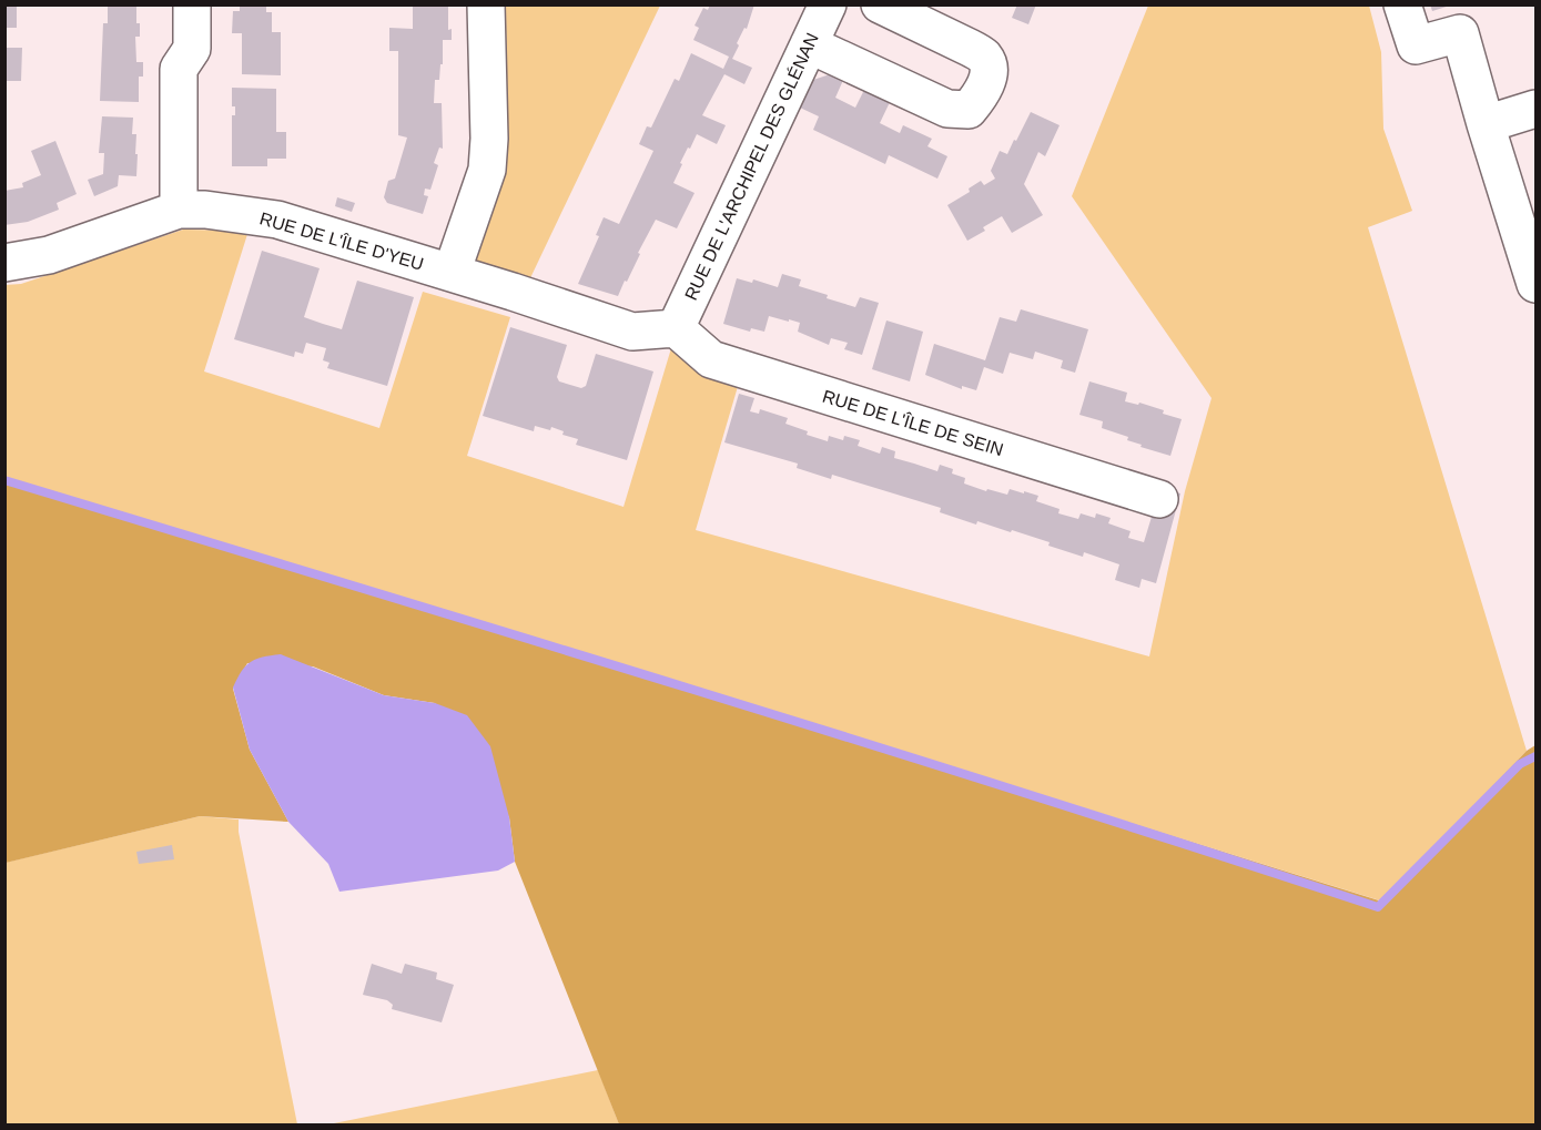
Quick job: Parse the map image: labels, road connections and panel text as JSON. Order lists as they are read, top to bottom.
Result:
{
  "streets": {
    "street": ["RUE DE L'ARCHIPEL DES GLÉNAN", "RUE DE L'ÎLE D'YEU", "RUE DE L'ÎLE DE SEIN"]
  },
  "crossings": [
    ["RUE DE L'ARCHIPEL DES GLÉNAN", "RUE DE L'ÎLE D'YEU"],
    ["RUE DE L'ARCHIPEL DES GLÉNAN", "RUE DE L'ÎLE DE SEIN"],
    ["RUE DE L'ÎLE D'YEU", "RUE DE L'ÎLE DE SEIN"]
  ]
}
